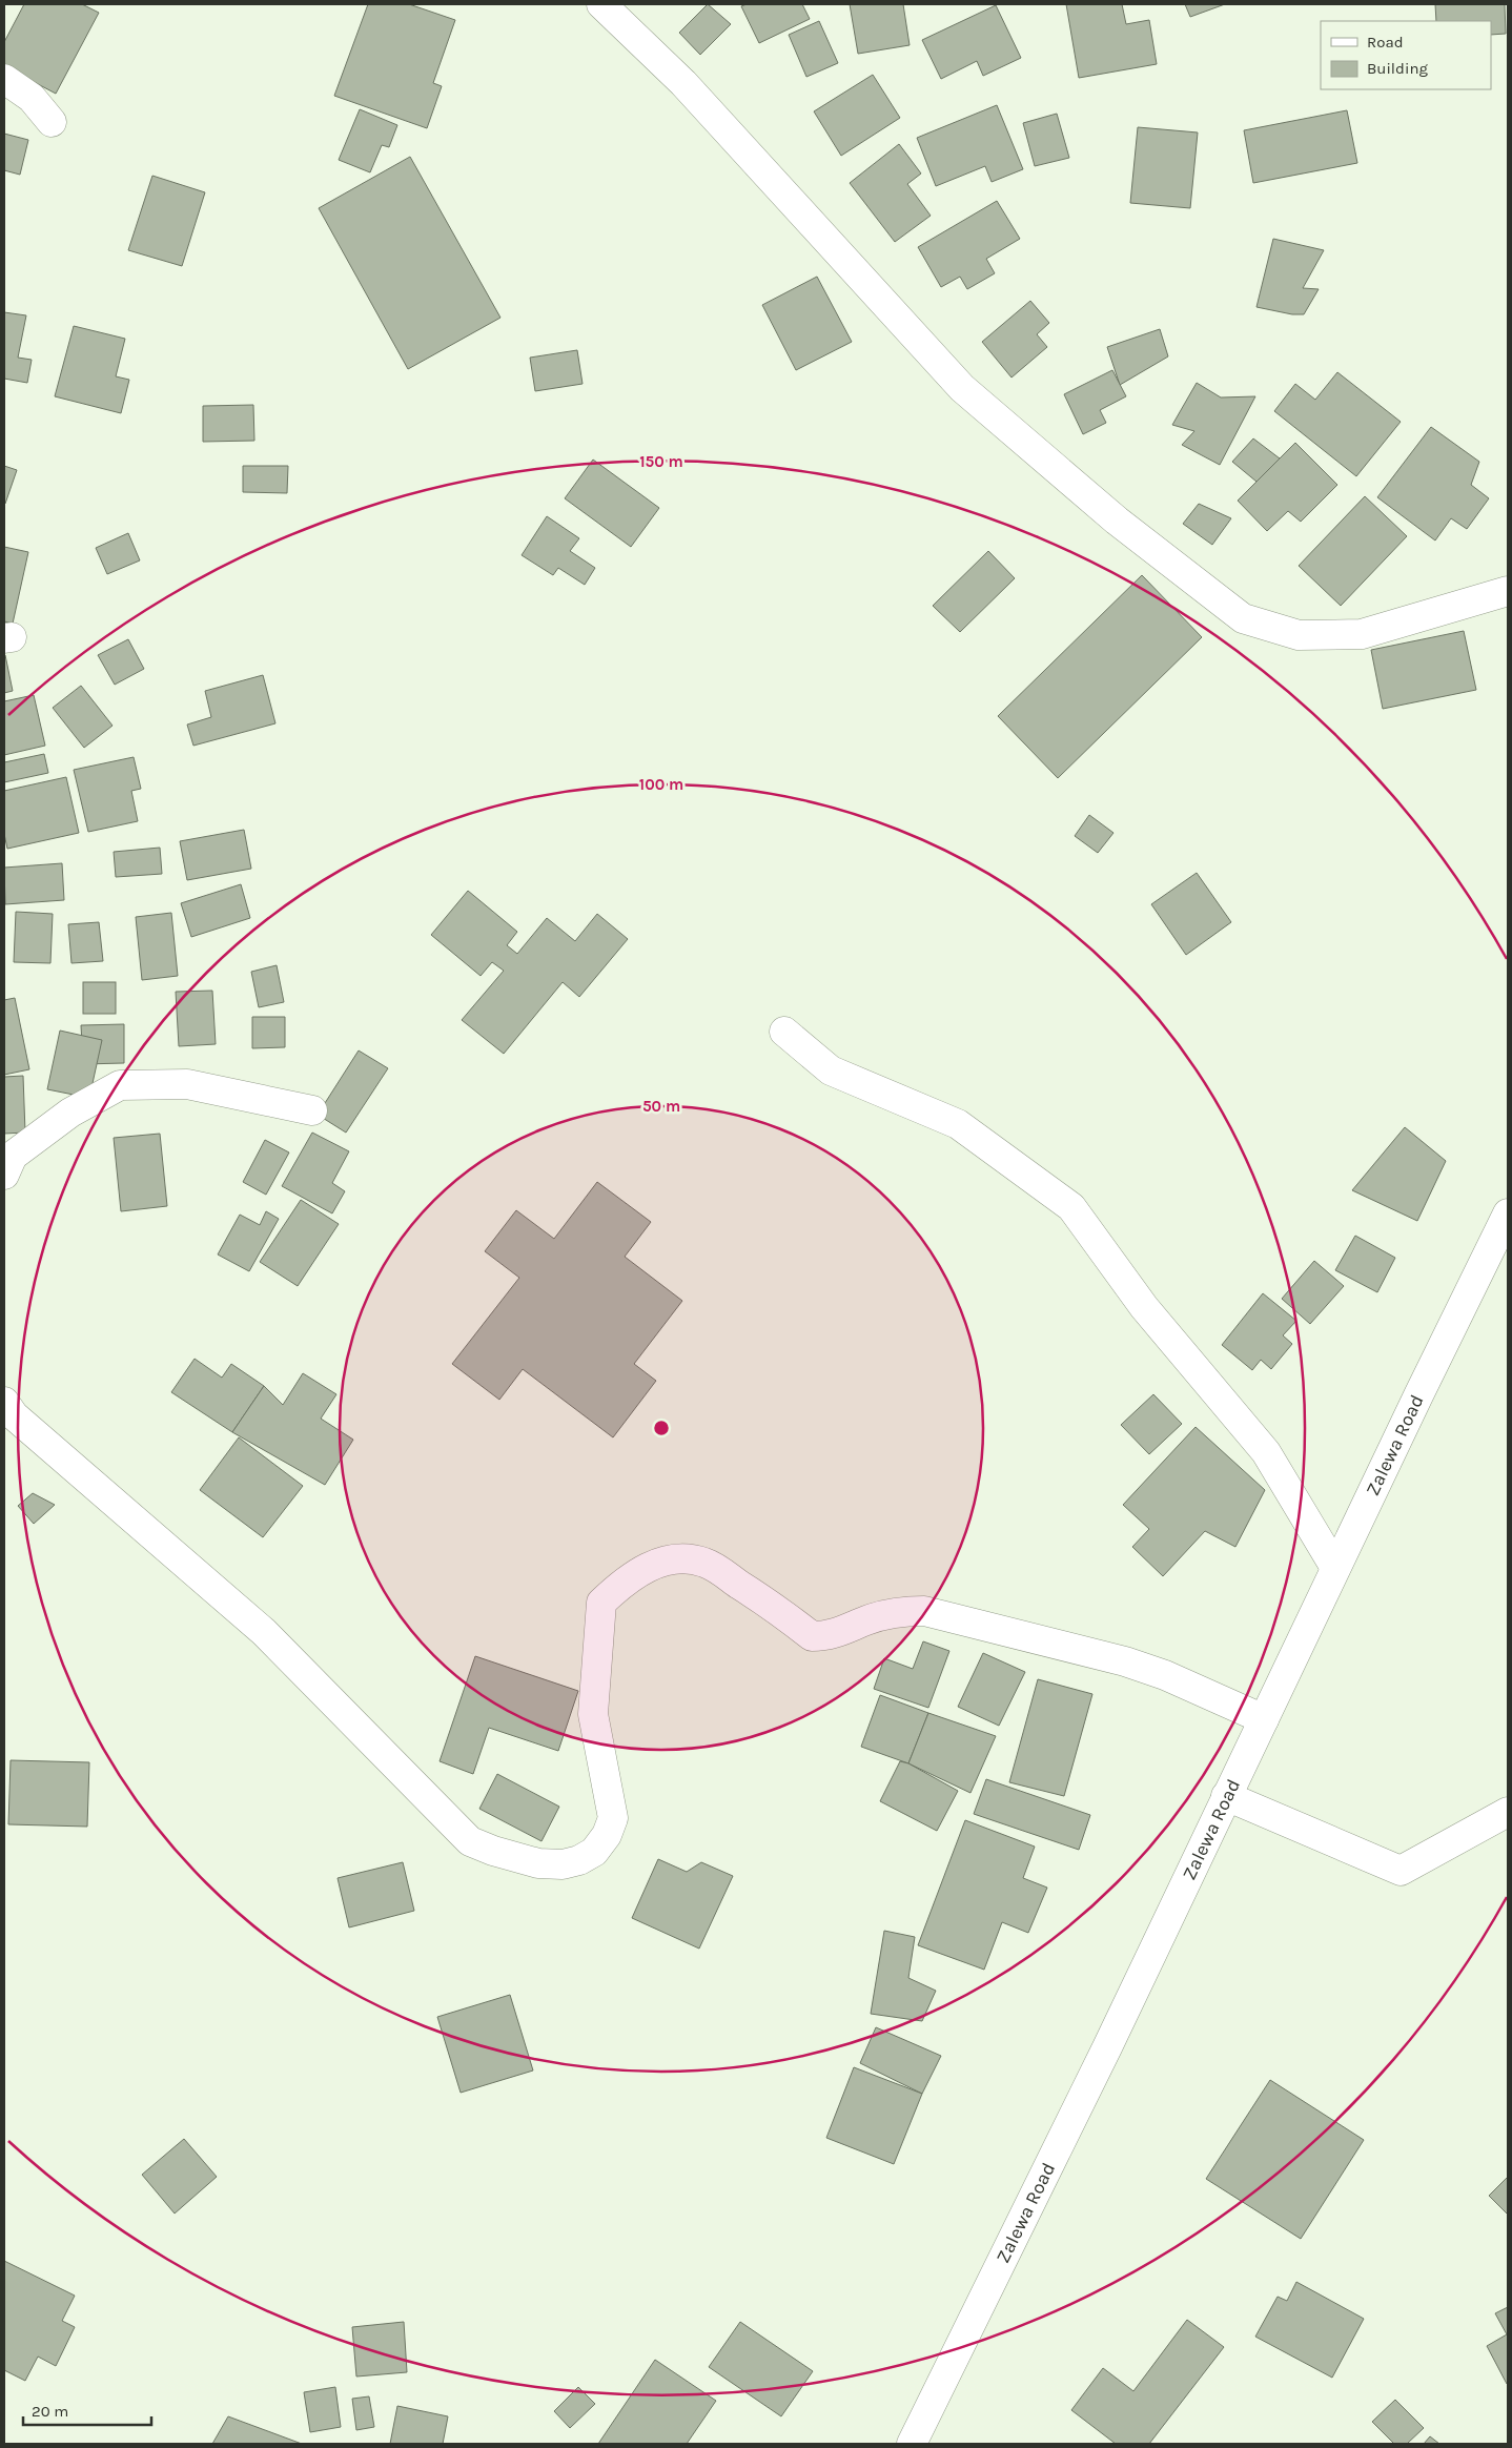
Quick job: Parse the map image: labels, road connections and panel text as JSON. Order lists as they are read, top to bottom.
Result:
{
  "streets": {
    "main road": ["Zalewa Road"]
  },
  "legend": ["Road", "Building"],
  "scale_bar": "20 m",
  "rings": ["150 m", "100 m", "50 m"]
}
